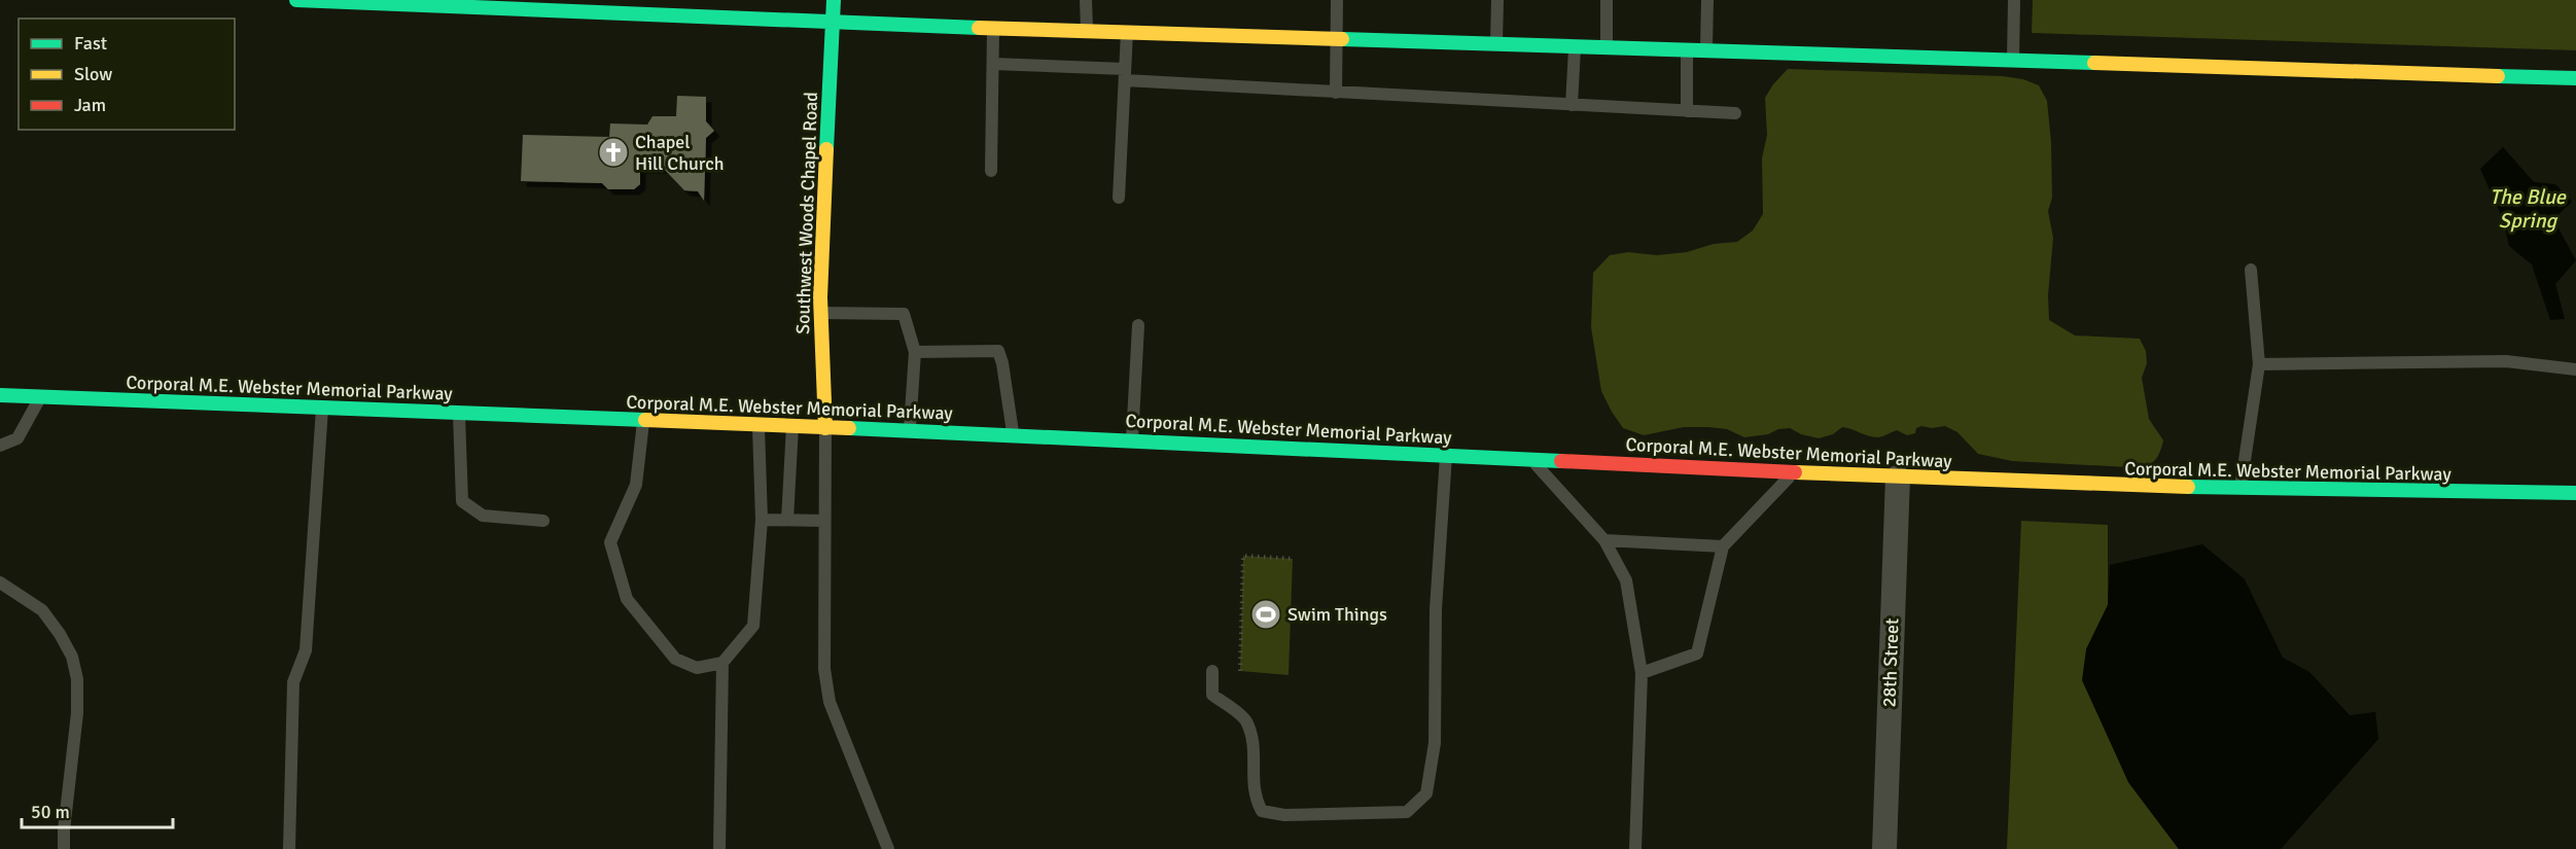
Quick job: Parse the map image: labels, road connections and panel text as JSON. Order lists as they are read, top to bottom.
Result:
{
  "streets": {
    "main road": ["Southwest Woods Chapel Road", "Corporal M.E. Webster Memorial Parkway"],
    "street": ["28th Street"]
  },
  "crossings": [
    ["Southwest Woods Chapel Road", "Corporal M.E. Webster Memorial Parkway"],
    ["Corporal M.E. Webster Memorial Parkway", "28th Street"]
  ],
  "water": ["The Blue Spring"],
  "places": {
    "church": ["Chapel Hill Church"],
    "sports": ["Swim Things"]
  },
  "legend": ["Fast", "Slow", "Jam"],
  "scale_bar": "50 m"
}
